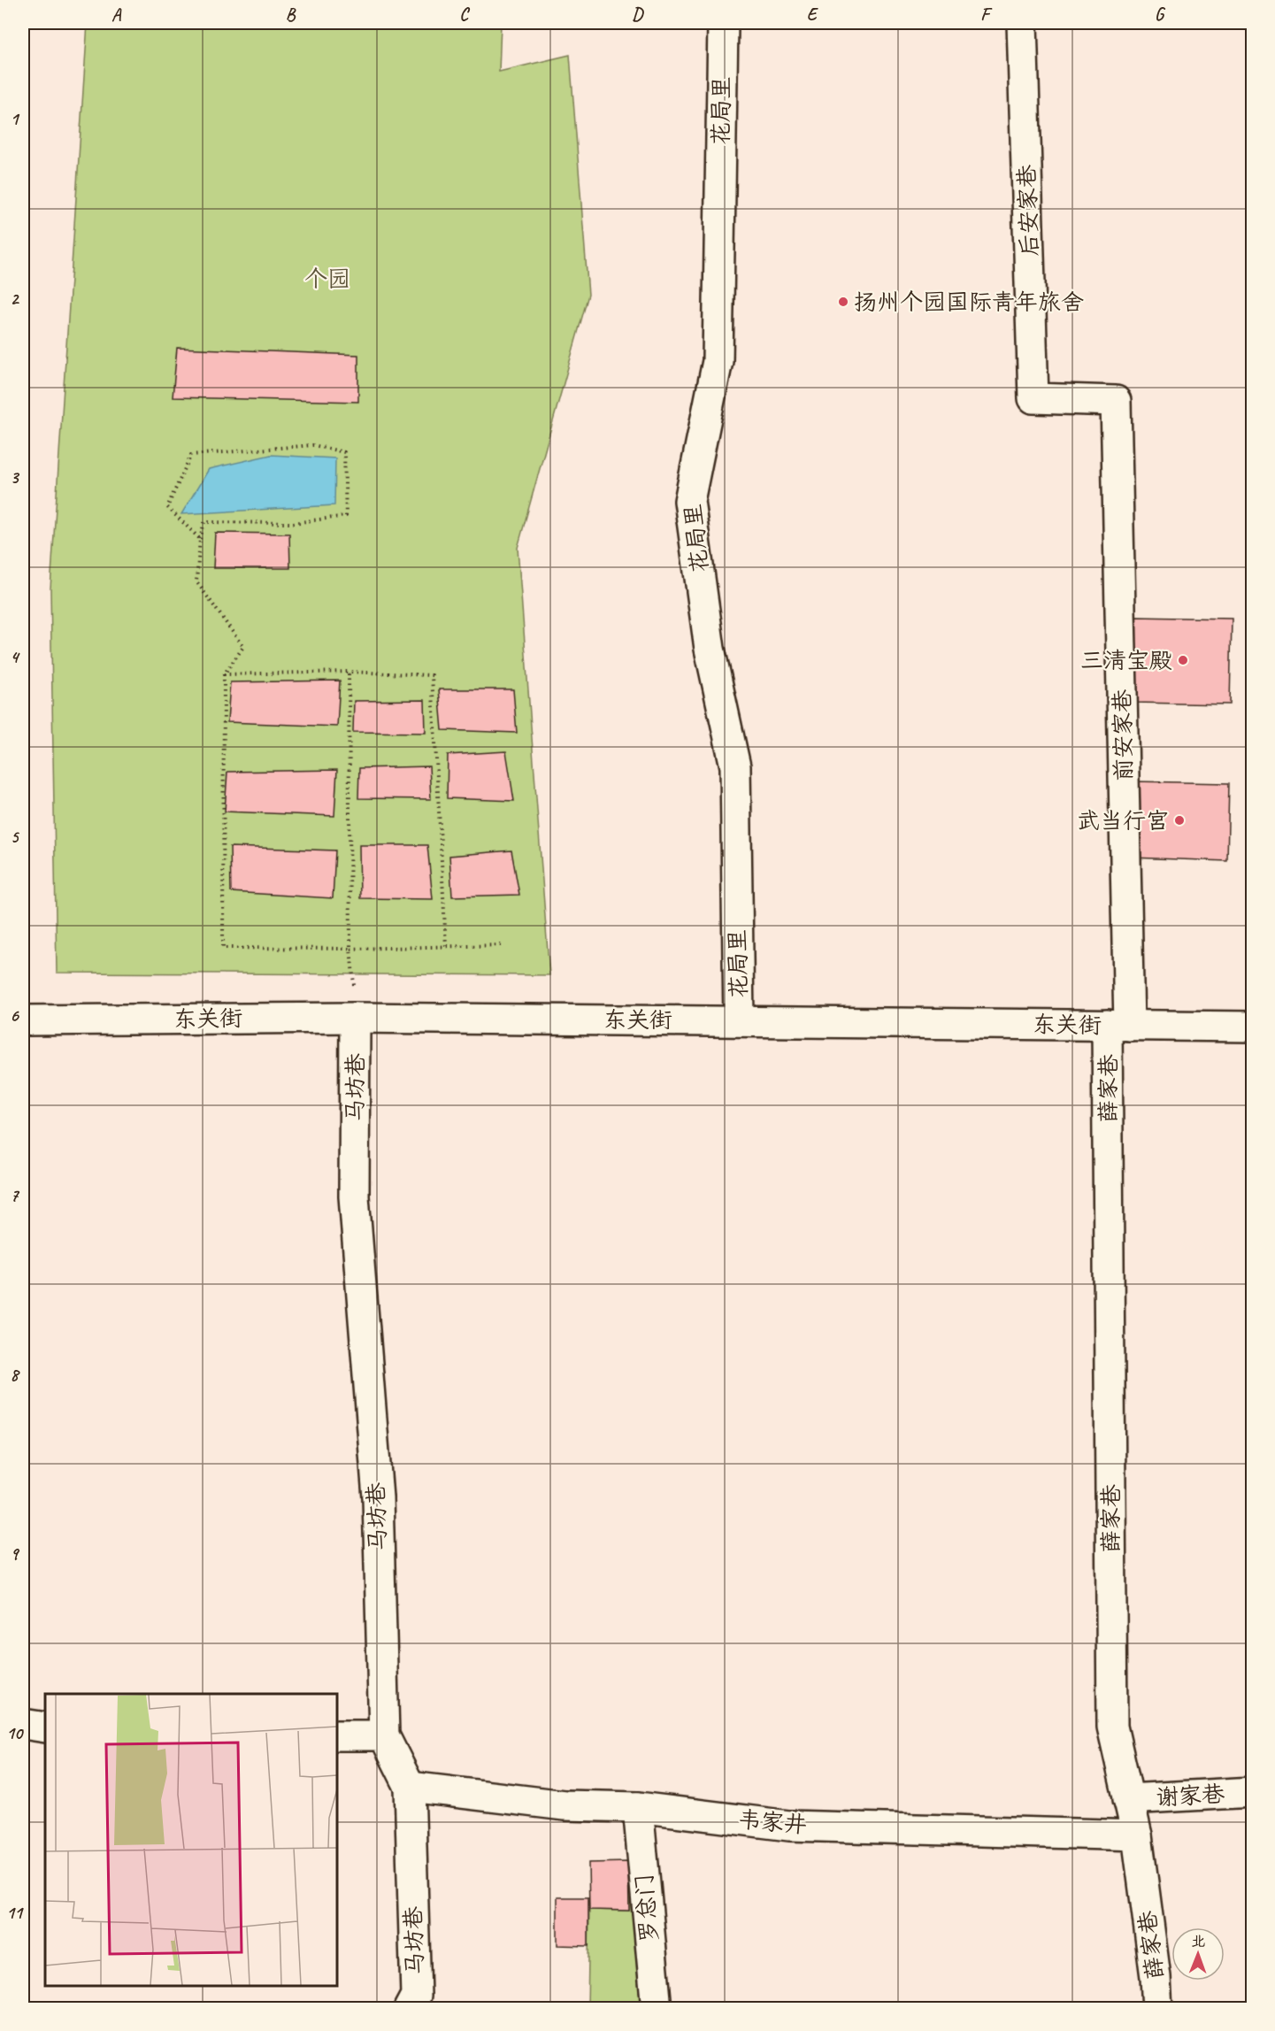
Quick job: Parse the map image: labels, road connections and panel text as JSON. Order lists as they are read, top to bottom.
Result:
{
  "streets": {
    "street": [
      "花局里",
      "后安家巷",
      "前安家巷",
      "东关街",
      "马坊巷",
      "薛家巷",
      "谢家巷",
      "韦家井",
      "罗总门"
    ]
  },
  "crossings": [
    ["花局里", "东关街"],
    ["后安家巷", "前安家巷"],
    ["前安家巷", "东关街"],
    ["前安家巷", "薛家巷"],
    ["东关街", "马坊巷"],
    ["东关街", "薛家巷"],
    ["马坊巷", "韦家井"],
    ["薛家巷", "谢家巷"],
    ["薛家巷", "韦家井"],
    ["韦家井", "罗总门"]
  ],
  "parks": ["个园"],
  "places": ["扬州个园国际青年旅舍", "三清宝殿", "武当行宫"],
  "north": "top",
  "grid": {
    "columns": [
      "A",
      "B",
      "C",
      "D",
      "E",
      "F",
      "G"
    ],
    "rows": [
      "1",
      "2",
      "3",
      "4",
      "5",
      "6",
      "7",
      "8",
      "9",
      "10",
      "11"
    ]
  }
}
